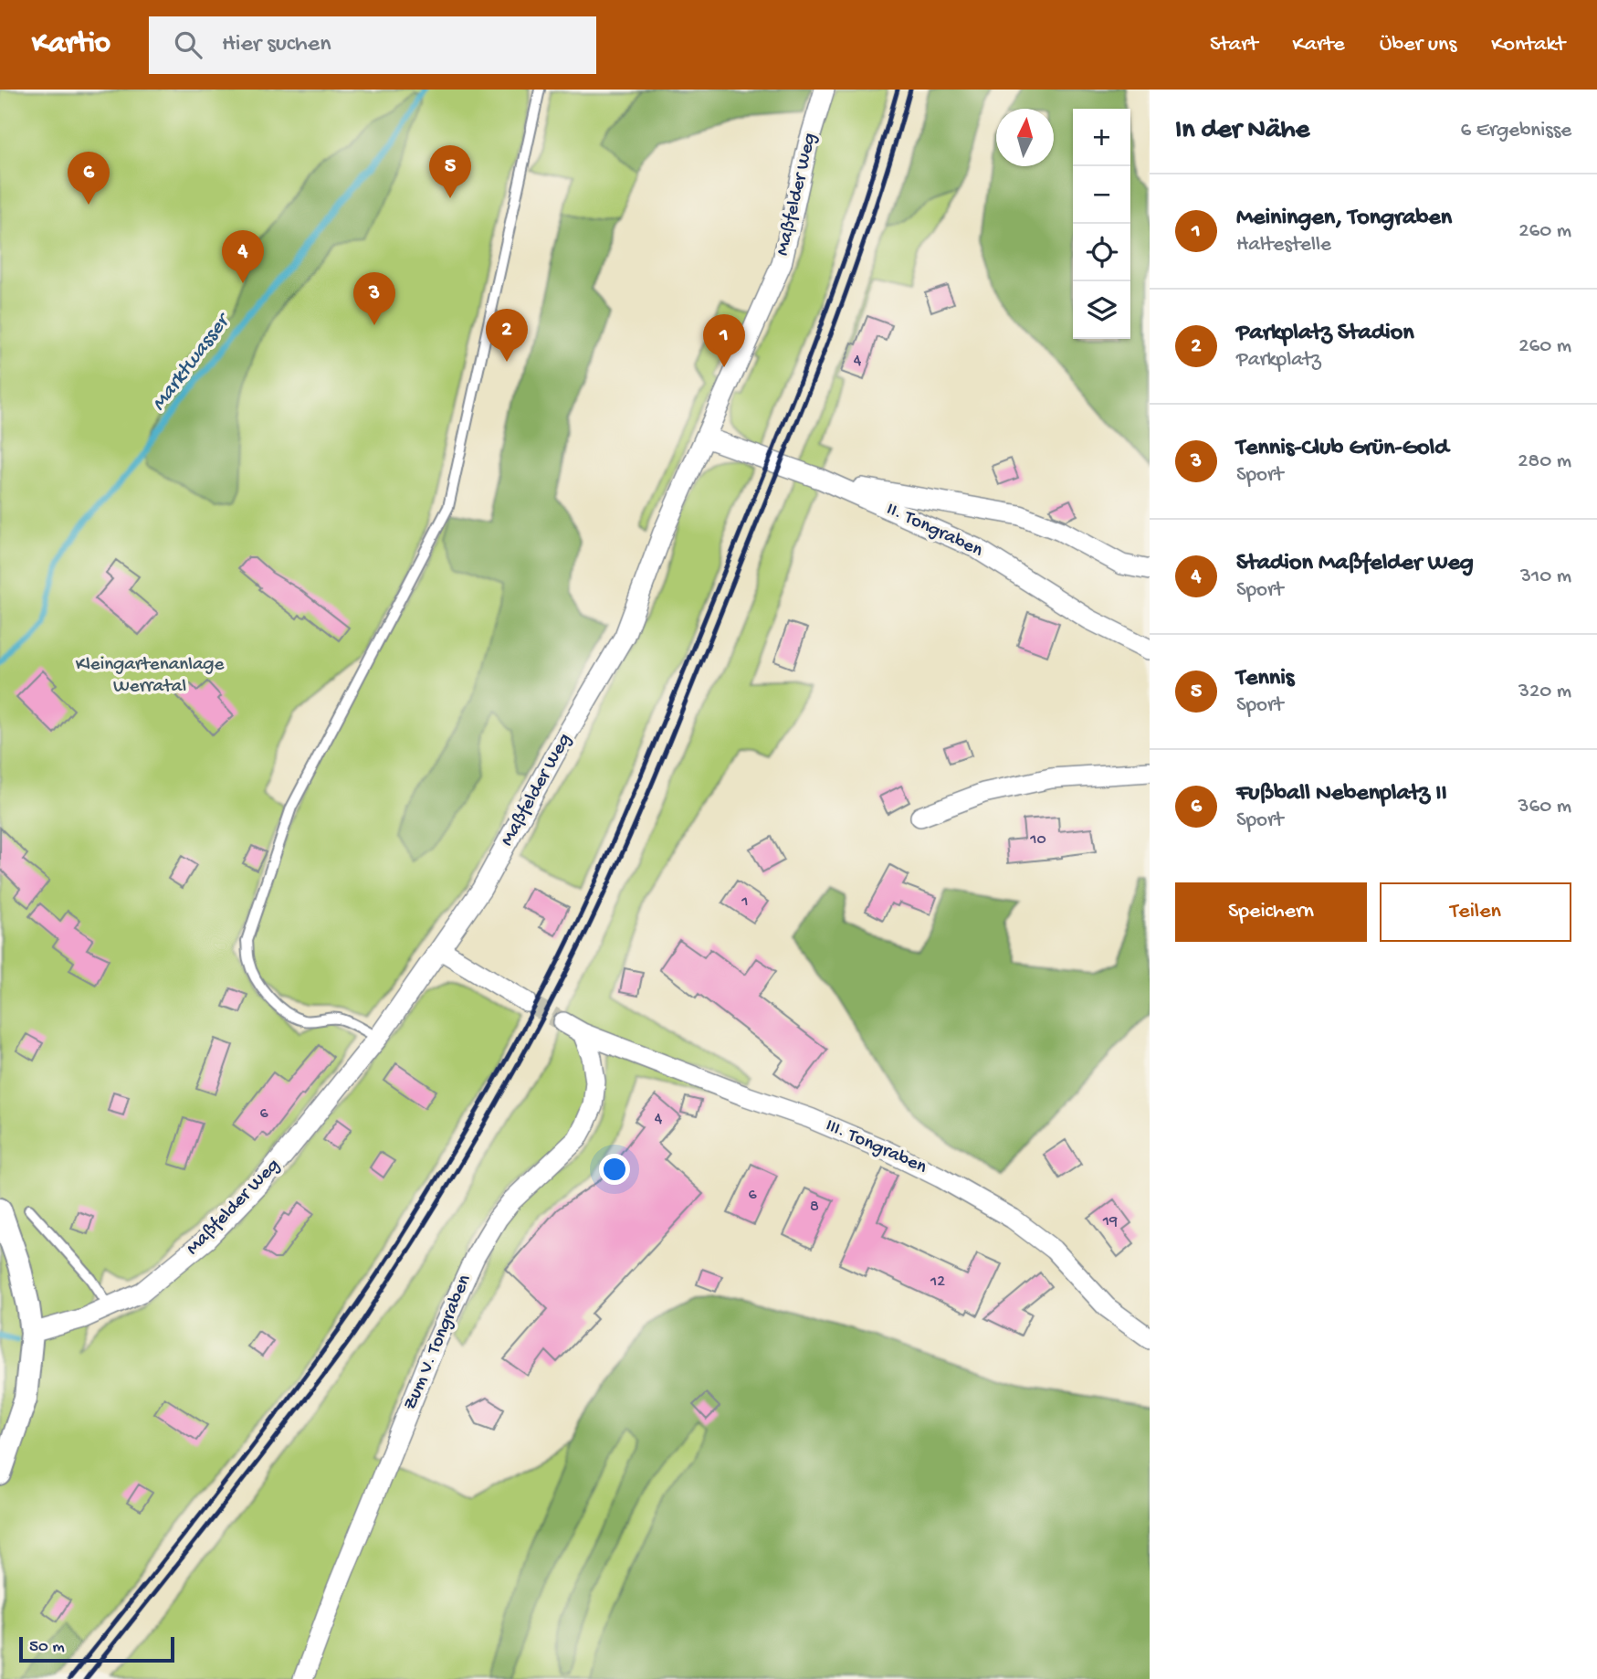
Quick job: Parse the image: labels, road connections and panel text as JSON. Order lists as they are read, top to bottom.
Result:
{
  "streets": {
    "street": [
      "Maßfelder Weg",
      "II. Tongraben",
      "III. Tongraben",
      "Zum V. Tongraben"
    ]
  },
  "crossings": [
    ["Maßfelder Weg", "II. Tongraben"],
    ["III. Tongraben", "Zum V. Tongraben"]
  ],
  "water": ["Marktwasser"],
  "parks": ["Kleingartenanlage Werratal"],
  "house_numbers": [
    "4",
    "10",
    "1",
    "6",
    "4",
    "6",
    "8",
    "19",
    "12"
  ],
  "scale_bar": "50 m",
  "north": "top",
  "page": {
    "header": "Kartio",
    "search": "Hier suchen",
    "nav": [
      "Start",
      "Karte",
      "Über uns",
      "Kontakt"
    ],
    "heading": ["In der Nähe", "6 Ergebnisse"],
    "map_buttons": ["+", "−"],
    "pins": [
      "5",
      "6",
      "4",
      "3",
      "2",
      "1"
    ],
    "list": [
      {
        "mark": "1",
        "name": "Meiningen, Tongraben",
        "note": "Haltestelle",
        "value": "260 m"
      },
      {
        "mark": "2",
        "name": "Parkplatz Stadion",
        "note": "Parkplatz",
        "value": "260 m"
      },
      {
        "mark": "3",
        "name": "Tennis-Club Grün-Gold",
        "note": "Sport",
        "value": "280 m"
      },
      {
        "mark": "4",
        "name": "Stadion Maßfelder Weg",
        "note": "Sport",
        "value": "310 m"
      },
      {
        "mark": "5",
        "name": "Tennis",
        "note": "Sport",
        "value": "320 m"
      },
      {
        "mark": "6",
        "name": "Fußball Nebenplatz II",
        "note": "Sport",
        "value": "360 m"
      }
    ],
    "buttons": ["Speichern", "Teilen"],
    "scale": "50 m"
  }
}
